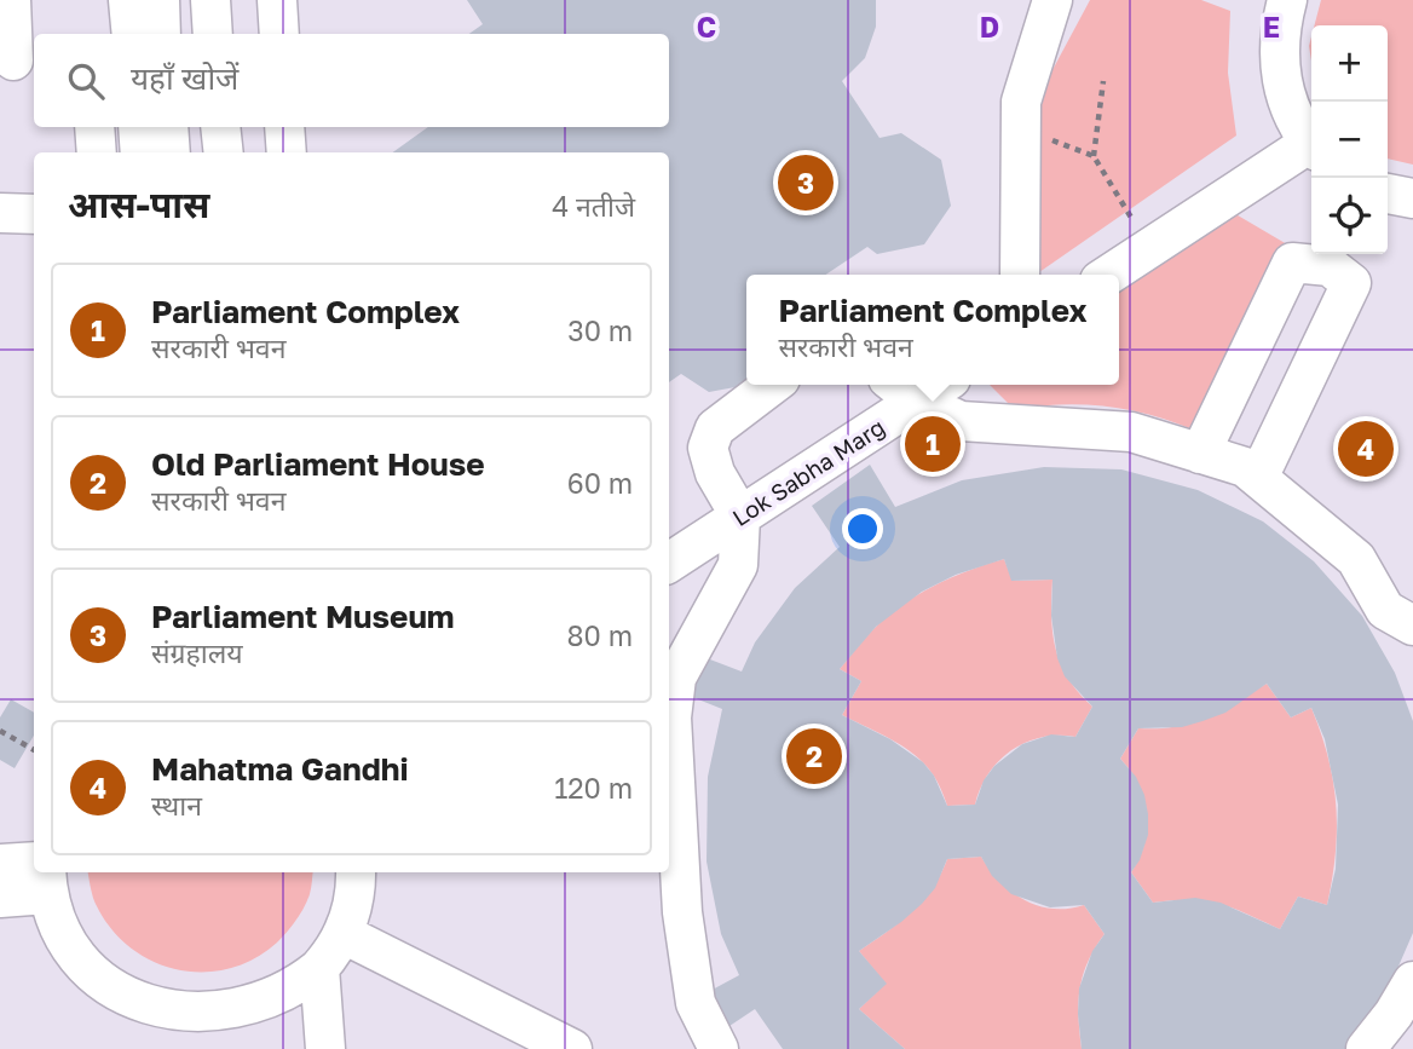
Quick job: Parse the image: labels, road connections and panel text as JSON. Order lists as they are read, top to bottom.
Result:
{
  "streets": {
    "street": ["Lok Sabha Marg"]
  },
  "page": {
    "map_buttons": ["+", "−"],
    "search": "यहाँ खोजें",
    "pins": [
      "3",
      "1",
      "4",
      "2"
    ],
    "heading": ["आस-पास", "4 नतीजे"],
    "list": [
      {
        "mark": "1",
        "name": "Parliament Complex",
        "note": "सरकारी भवन",
        "value": "30 m"
      },
      {
        "mark": "2",
        "name": "Old Parliament House",
        "note": "सरकारी भवन",
        "value": "60 m"
      },
      {
        "mark": "3",
        "name": "Parliament Museum",
        "note": "संग्रहालय",
        "value": "80 m"
      },
      {
        "mark": "4",
        "name": "Mahatma Gandhi",
        "note": "स्थान",
        "value": "120 m"
      }
    ],
    "popup": ["Parliament Complex", "सरकारी भवन"]
  },
  "grid": {
    "columns": ["C", "D", "E"]
  }
}
